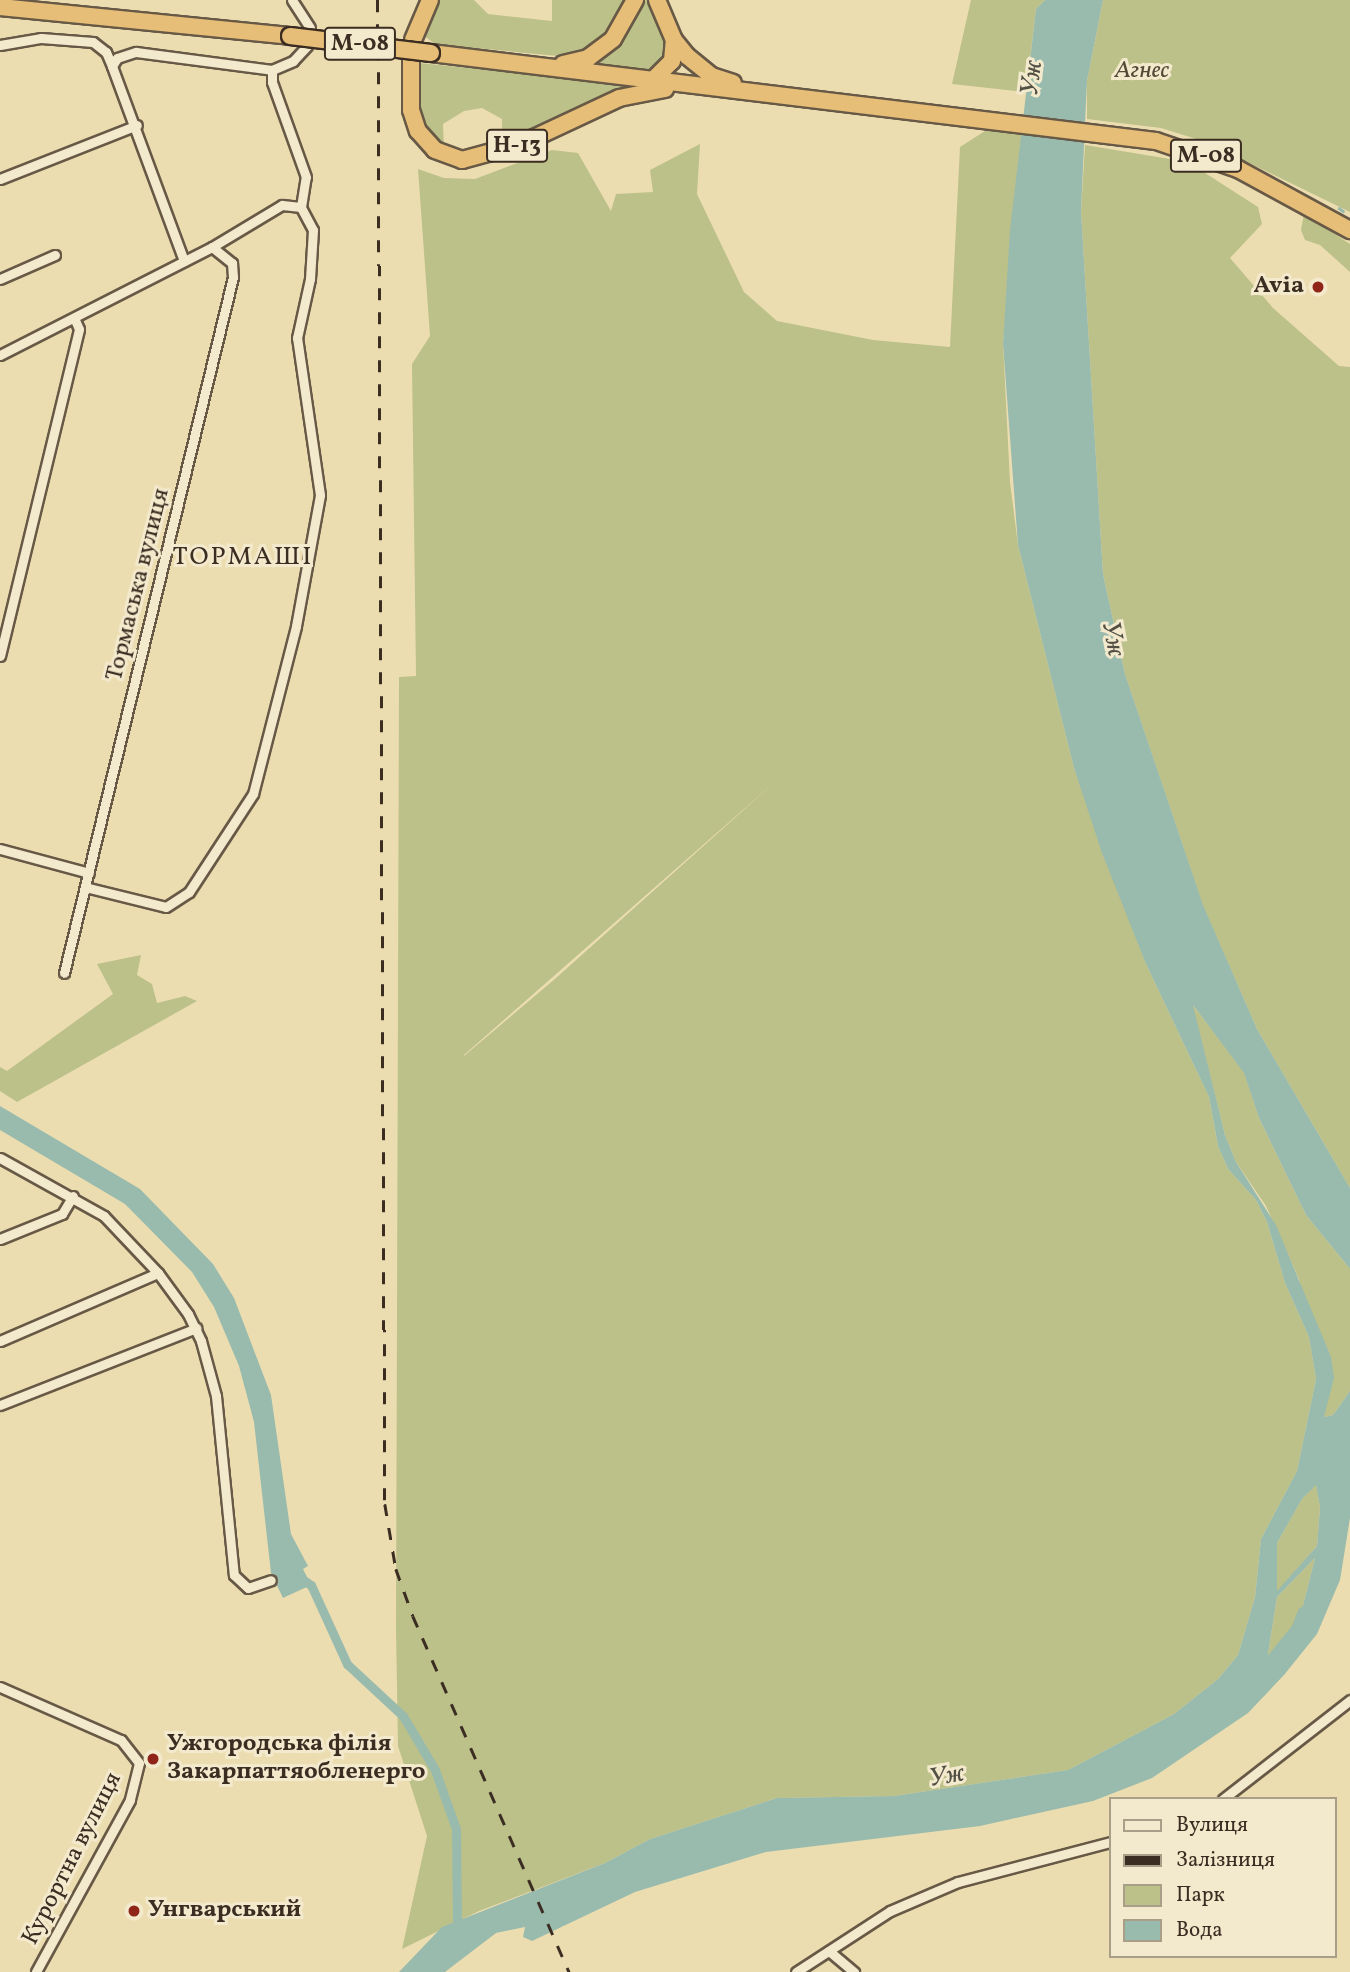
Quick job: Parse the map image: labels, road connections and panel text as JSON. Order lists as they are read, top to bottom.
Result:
{
  "streets": {
    "highway": ["М-08", "Н-13"],
    "street": ["Тормаська вулиця", "Курортна вулиця"]
  },
  "crossings": [
    ["М-08", "Н-13"]
  ],
  "districts": ["ТОРМАШІ"],
  "water": ["Уж"],
  "parks": ["Агнес"],
  "places": ["Avia", "Ужгородська філія Закарпаттяобленерго", "Унгварський"],
  "legend": [
    "Вулиця",
    "Залізниця",
    "Парк",
    "Вода"
  ]
}
